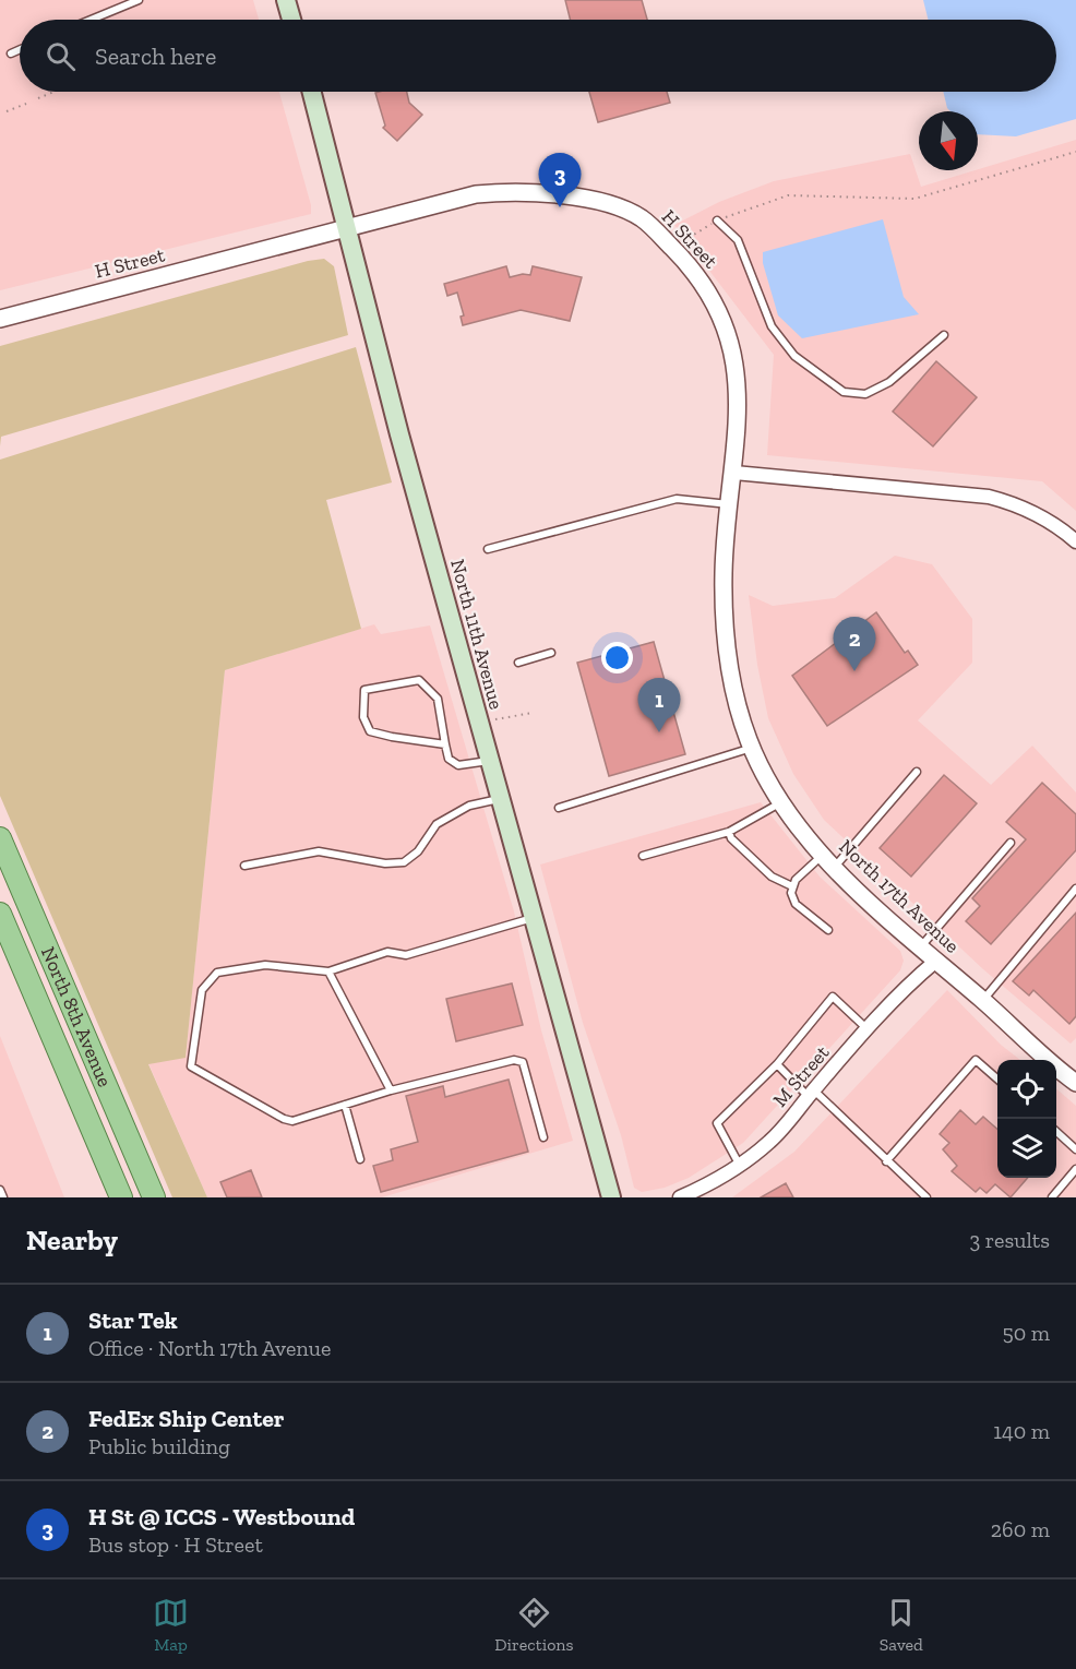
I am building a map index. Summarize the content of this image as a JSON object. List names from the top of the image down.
{
  "streets": {
    "main road": ["North 11th Avenue", "North 8th Avenue"],
    "street": ["H Street", "North 17th Avenue", "M Street"]
  },
  "crossings": [
    ["H Street", "North 11th Avenue"],
    ["H Street", "North 17th Avenue"],
    ["North 17th Avenue", "M Street"]
  ],
  "north": "bottom",
  "page": {
    "search": "Search here",
    "pins": ["3", "2", "1"],
    "heading": ["Nearby", "3 results"],
    "list": [
      {
        "mark": "1",
        "name": "Star Tek",
        "note": "Office · North 17th Avenue",
        "value": "50 m"
      },
      {
        "mark": "2",
        "name": "FedEx Ship Center",
        "note": "Public building",
        "value": "140 m"
      },
      {
        "mark": "3",
        "name": "H St @ ICCS - Westbound",
        "note": "Bus stop · H Street",
        "value": "260 m"
      }
    ],
    "nav": ["Map", "Directions", "Saved"]
  }
}
